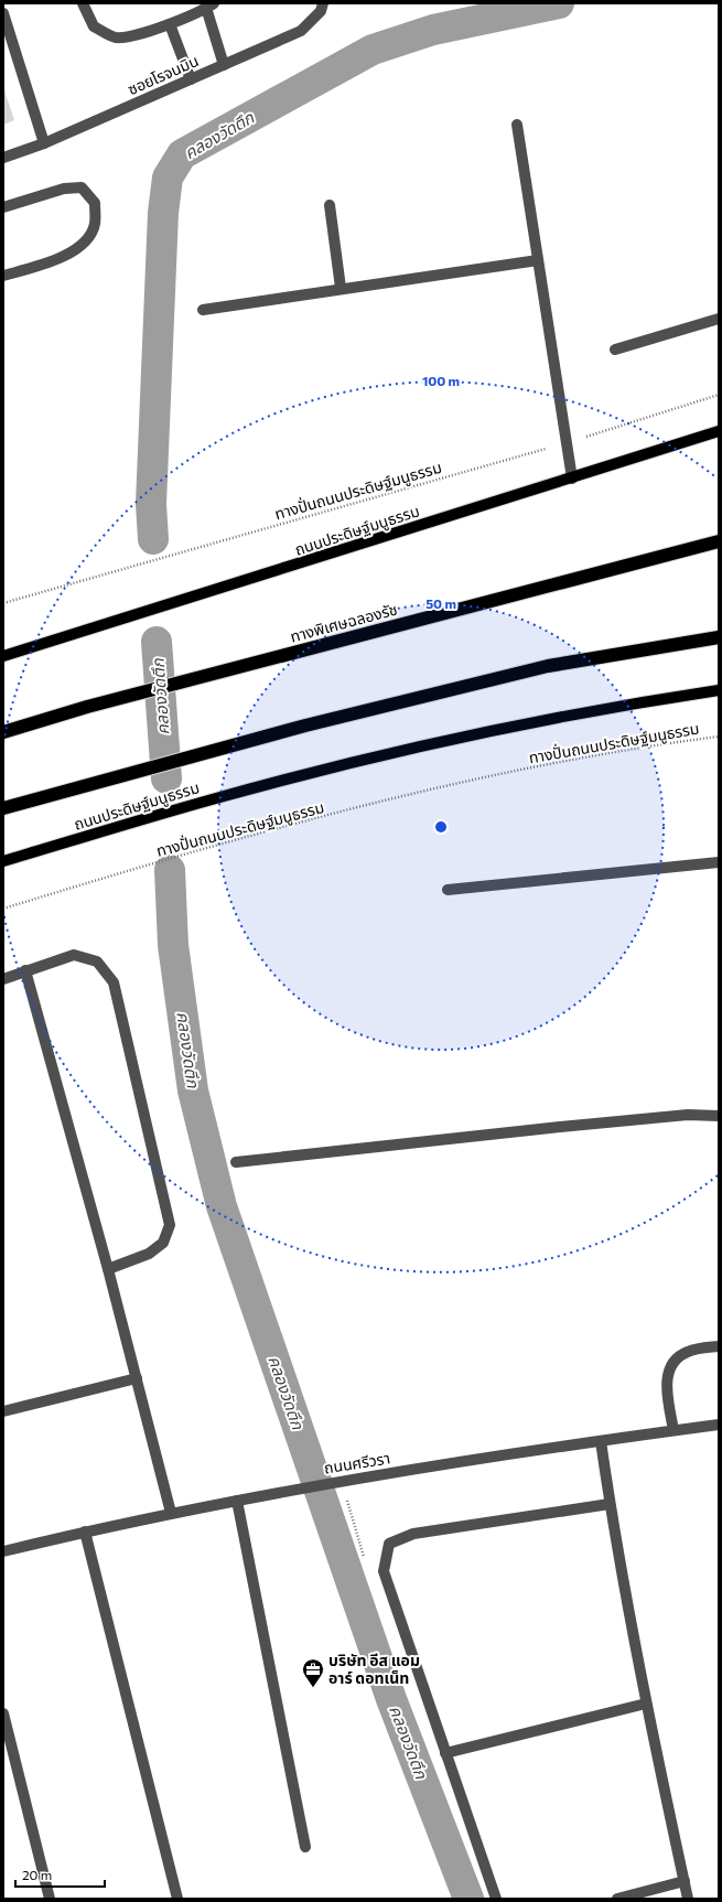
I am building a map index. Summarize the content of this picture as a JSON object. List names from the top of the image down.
{
  "streets": {
    "highway": ["ทางพิเศษฉลองรัช"],
    "main road": ["ถนนประดิษฐ์มนูธรรม"],
    "street": ["ซอยโรจนมิน", "ถนนศรีวรา"],
    "path": ["ทางปั่นถนนประดิษฐ์มนูธรรม"]
  },
  "water": ["คลองวัดตึก"],
  "places": {
    "office": ["บริษัท อีส แอม อาร์ ดอทเน็ท"]
  },
  "scale_bar": "20 m",
  "rings": ["100 m", "50 m"]
}
